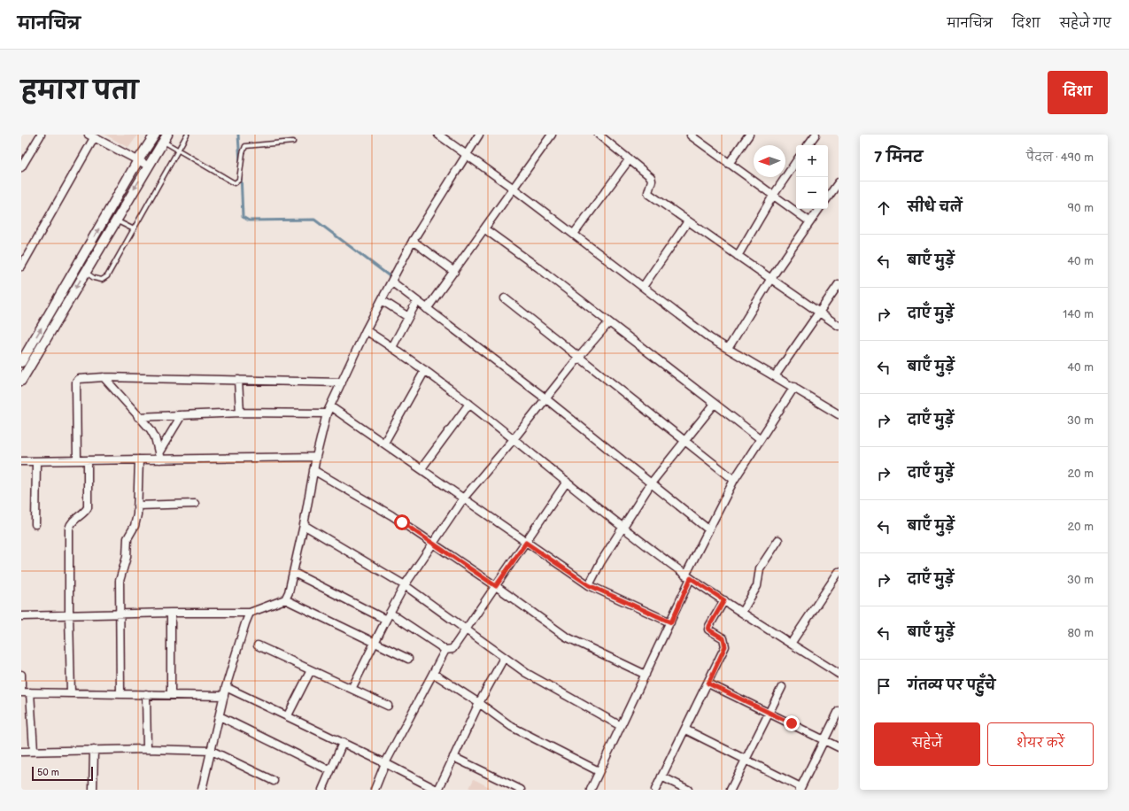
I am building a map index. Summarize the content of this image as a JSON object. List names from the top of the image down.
{
  "scale_bar": "50 m",
  "north": "left",
  "page": {
    "header": "मानचित्र",
    "nav": ["मानचित्र", "दिशा", "सहेजे गए"],
    "title": "हमारा पता",
    "buttons": [
      "दिशा",
      ["सहेजें", "शेयर करें"]
    ],
    "heading": ["7 मिनट", "पैदल · 490 m"],
    "map_buttons": ["+", "−"],
    "list": [
      ["सीधे चलें", "90 m"],
      ["बाएँ मुड़ें", "40 m"],
      ["दाएँ मुड़ें", "140 m"],
      ["बाएँ मुड़ें", "40 m"],
      ["दाएँ मुड़ें", "30 m"],
      ["दाएँ मुड़ें", "20 m"],
      ["बाएँ मुड़ें", "20 m"],
      ["दाएँ मुड़ें", "30 m"],
      ["बाएँ मुड़ें", "80 m"],
      "गंतव्य पर पहुँचे"
    ],
    "scale": "50 m"
  }
}
